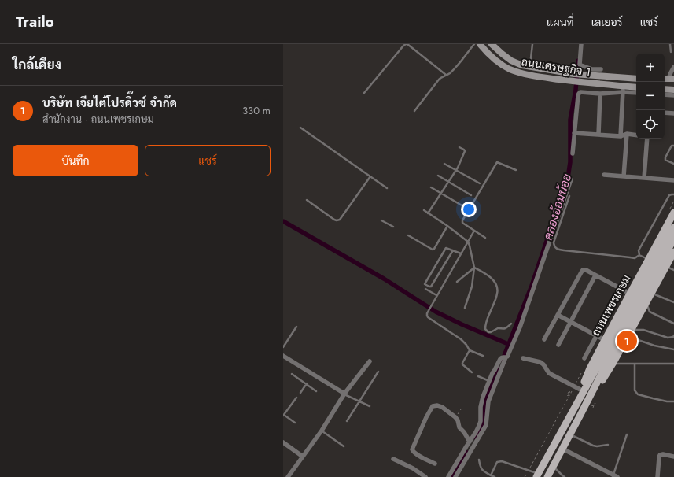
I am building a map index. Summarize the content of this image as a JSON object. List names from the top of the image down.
{
  "streets": {
    "main road": ["ถนนเศรษฐกิจ 1", "ถนนเพชรเกษม"]
  },
  "water": ["คลองอ้อมน้อย"],
  "page": {
    "header": "Trailo",
    "nav": ["แผนที่", "เลเยอร์", "แชร์"],
    "heading": "ใกล้เคียง",
    "map_buttons": ["+", "−"],
    "list": [
      {
        "mark": "1",
        "name": "บริษัท เจียไต๋โปรดิ๊วซ์ จำกัด",
        "note": "สำนักงาน · ถนนเพชรเกษม",
        "value": "330 m"
      }
    ],
    "buttons": ["บันทึก", "แชร์"],
    "pins": "1"
  }
}
